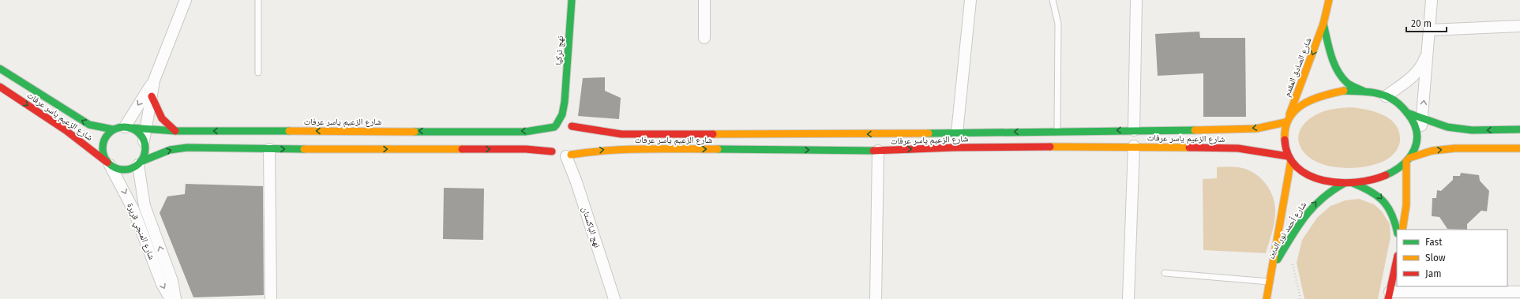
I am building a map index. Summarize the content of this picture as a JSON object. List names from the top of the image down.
{
  "streets": {
    "main road": [
      "نهج تركيا",
      "شارع الصادق المقدم",
      "شارع الزعيم ياسر عرفات",
      "شارع أحمد نور الدين"
    ],
    "street": ["نهج الباكستان", "شارع المنجي قريرة"]
  },
  "crossings": [
    ["نهج تركيا", "شارع الزعيم ياسر عرفات"],
    ["شارع الصادق المقدم", "شارع الزعيم ياسر عرفات"],
    ["شارع الصادق المقدم", "شارع أحمد نور الدين"],
    ["شارع الزعيم ياسر عرفات", "نهج الباكستان"],
    ["شارع الزعيم ياسر عرفات", "شارع أحمد نور الدين"],
    ["شارع الزعيم ياسر عرفات", "شارع المنجي قريرة"]
  ],
  "one_way": ["شارع الصادق المقدم"],
  "legend": ["Fast", "Slow", "Jam"],
  "scale_bar": "20 m"
}
